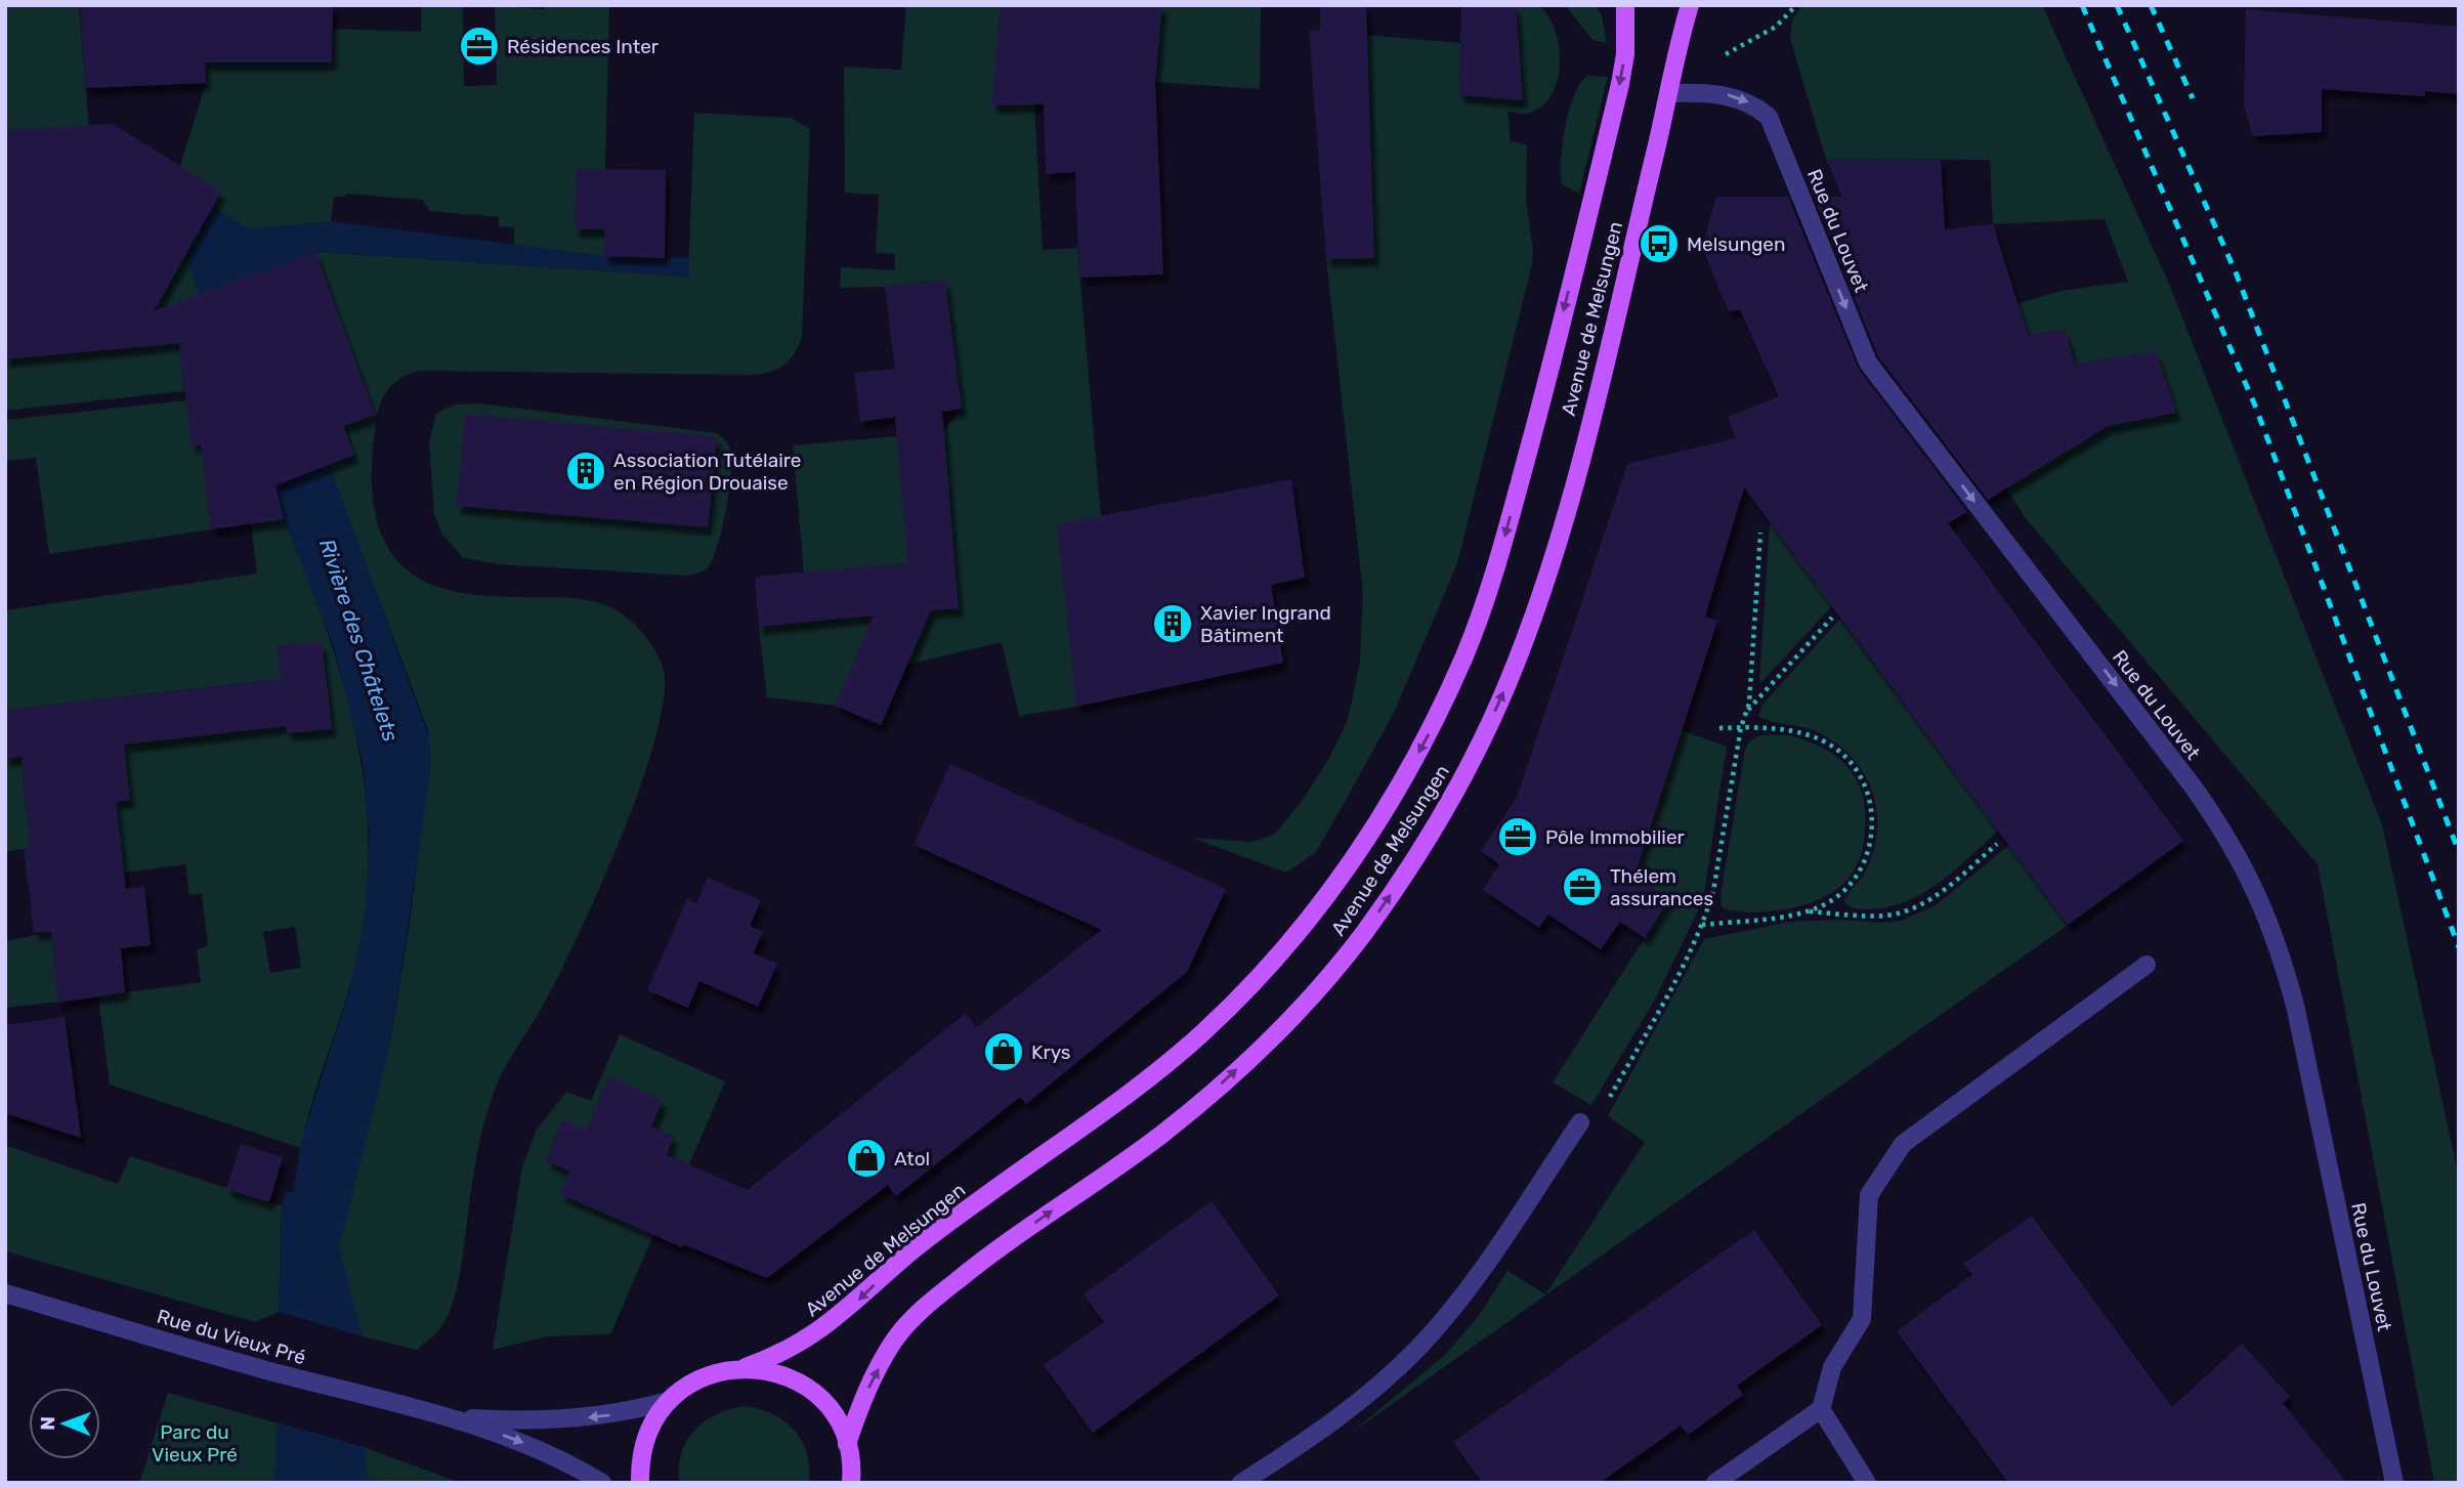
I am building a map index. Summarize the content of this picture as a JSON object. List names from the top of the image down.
{
  "streets": {
    "main road": ["Avenue de Melsungen"],
    "street": ["Rue du Louvet", "Rue du Vieux Pré"]
  },
  "crossings": [
    ["Rue du Louvet", "Avenue de Melsungen"],
    ["Avenue de Melsungen", "Rue du Vieux Pré"]
  ],
  "one_way": ["Rue du Louvet"],
  "water": ["Rivière des Châtelets"],
  "parks": ["Parc du Vieux Pré"],
  "places": {
    "office": ["Résidences Inter", "Pôle Immobilier", "Thélem assurances"],
    "bus stop": ["Melsungen"],
    "building": ["Association Tutélaire en Région Drouaise", "Xavier Ingrand Bâtiment"],
    "shop": ["Krys", "Atol"]
  },
  "north": "left"
}
